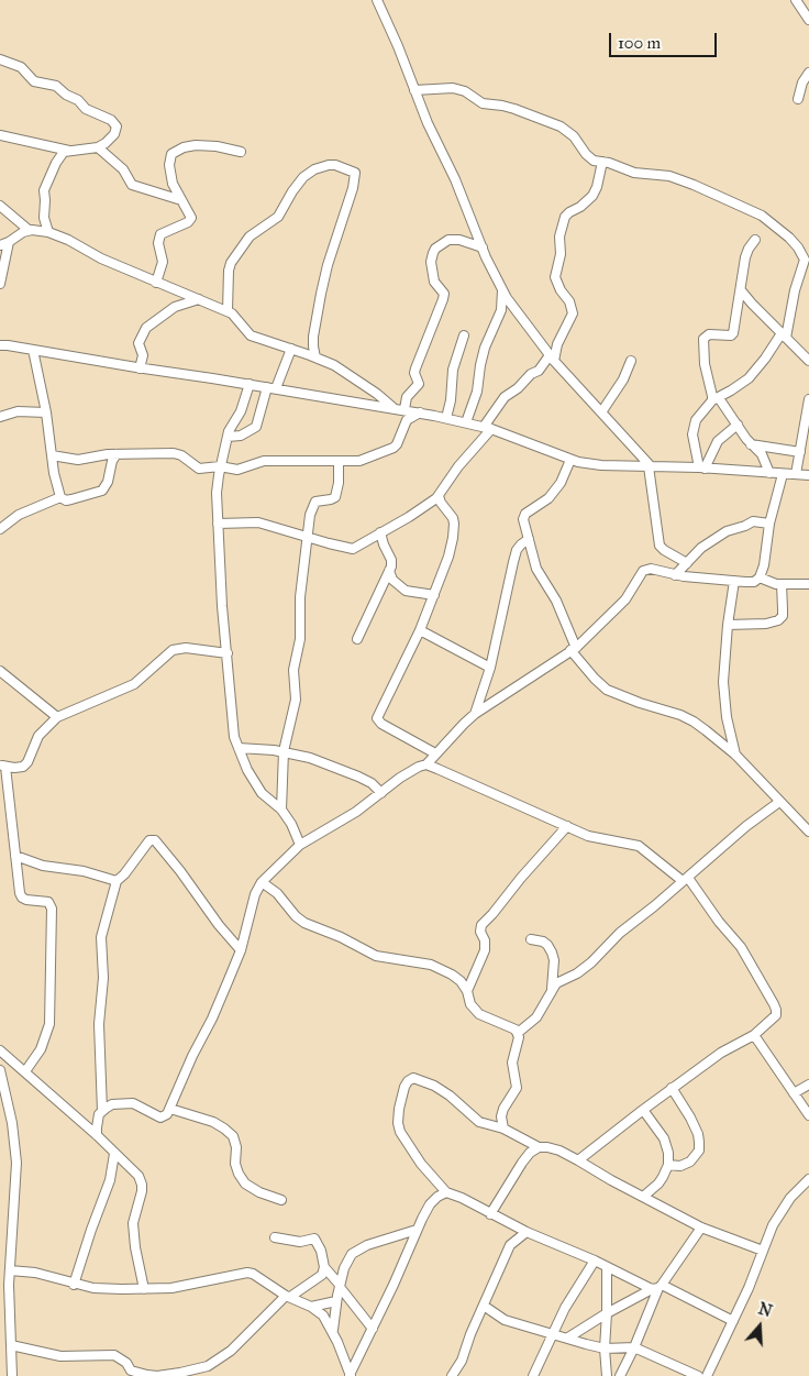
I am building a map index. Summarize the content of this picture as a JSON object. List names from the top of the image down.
{
  "scale_bar": "100 m",
  "north": "top"
}
